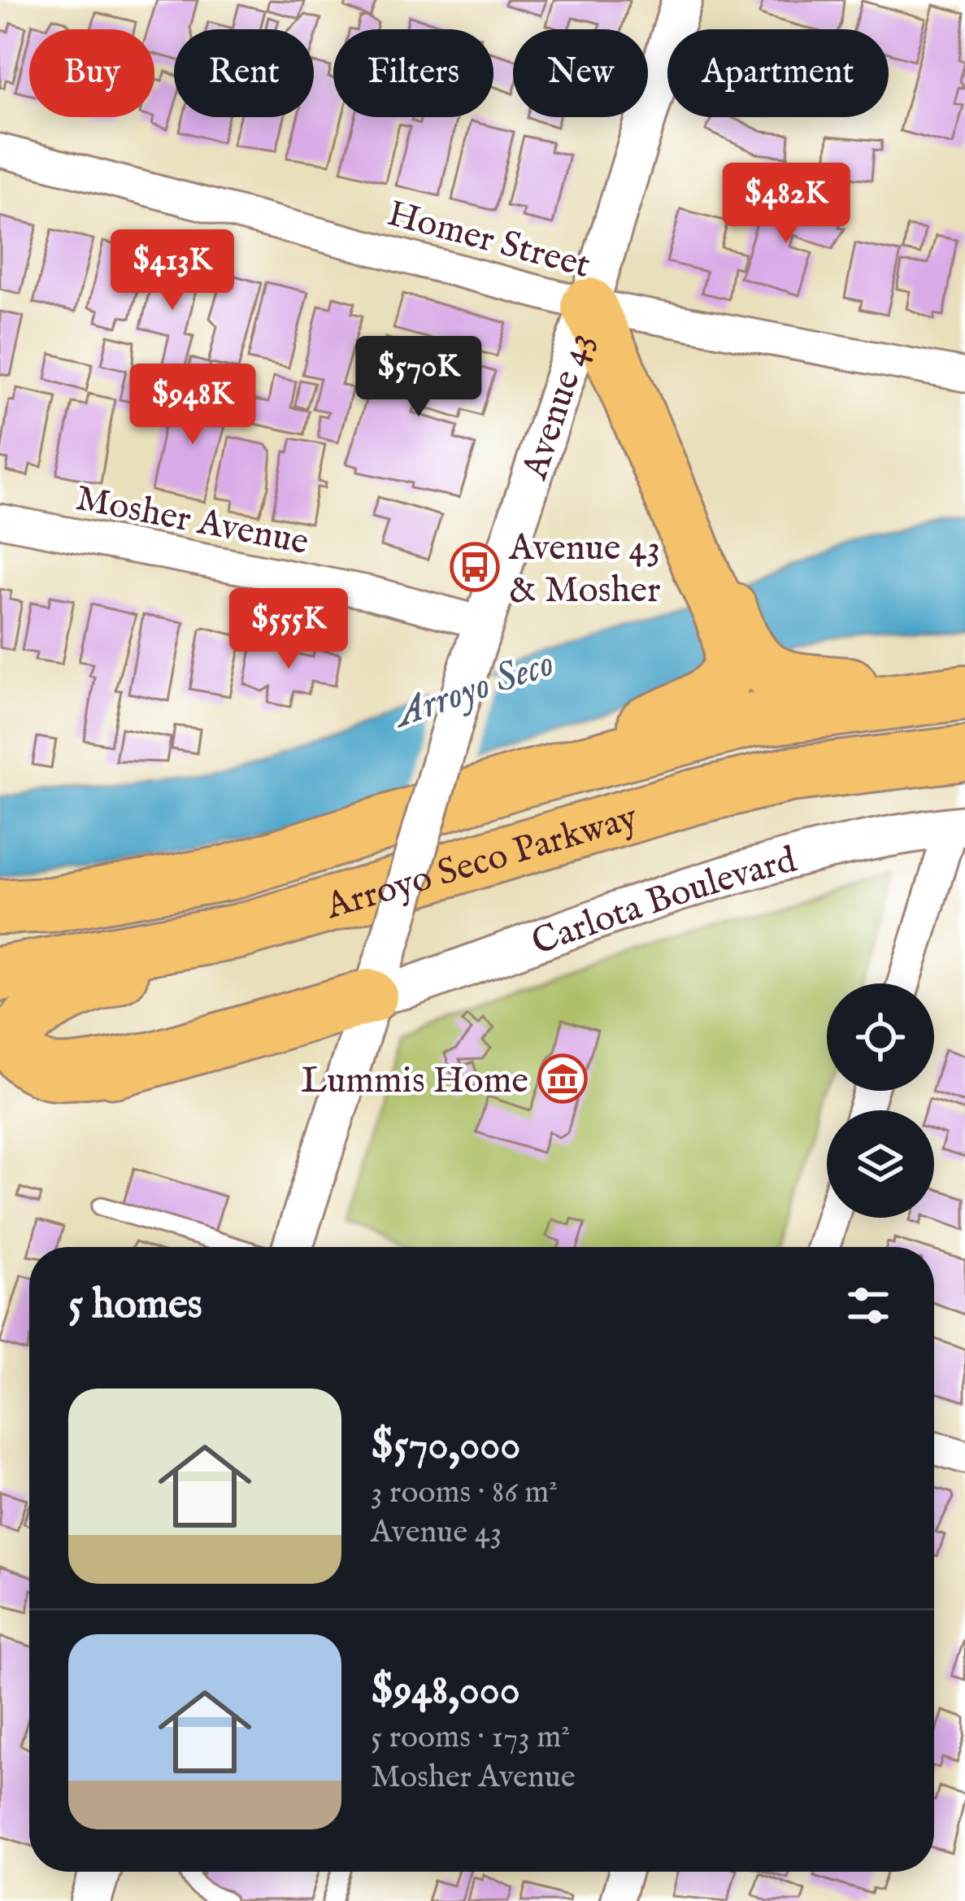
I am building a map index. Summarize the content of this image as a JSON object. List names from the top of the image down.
{
  "streets": {
    "highway": ["Arroyo Seco Parkway"],
    "street": [
      "Homer Street",
      "Avenue 43",
      "Mosher Avenue",
      "Carlota Boulevard"
    ]
  },
  "crossings": [
    ["Homer Street", "Avenue 43"],
    ["Avenue 43", "Mosher Avenue"],
    ["Avenue 43", "Carlota Boulevard"]
  ],
  "water": ["Arroyo Seco"],
  "places": {
    "bus stop": ["Avenue 43 & Mosher"],
    "museum": ["Lummis Home"]
  },
  "page": {
    "chip": [
      "Buy",
      "Rent",
      "Filters",
      "New",
      "Apartment"
    ],
    "price": [
      "$482K",
      "$413K",
      "$570K",
      "$948K",
      "$555K"
    ],
    "heading": "5 homes",
    "list": [
      {
        "name": "$570,000",
        "note": "3 rooms · 86 m² · Avenue 43"
      },
      {
        "name": "$948,000",
        "note": "5 rooms · 173 m² · Mosher Avenue"
      }
    ]
  }
}
